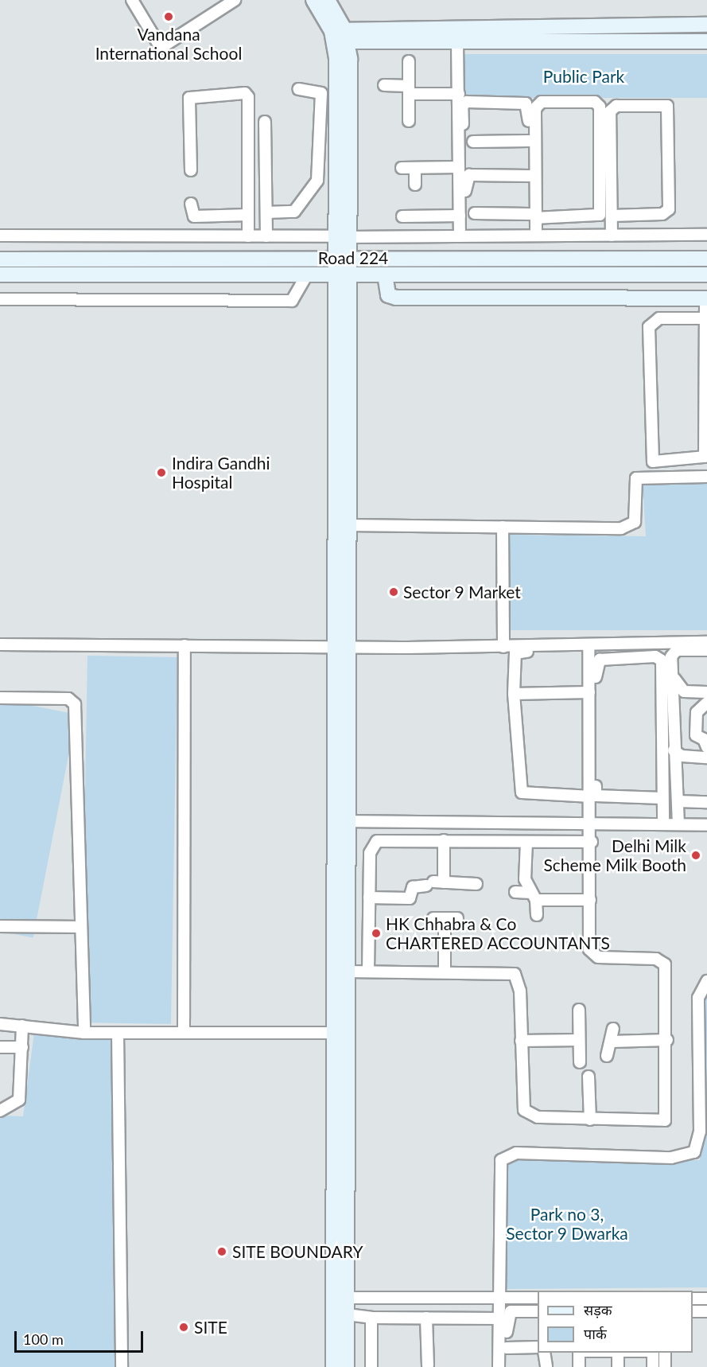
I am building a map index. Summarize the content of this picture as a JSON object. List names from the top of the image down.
{
  "streets": {
    "street": ["Road 224"]
  },
  "parks": ["Public Park", "Park no 3, Sector 9 Dwarka"],
  "places": [
    "Vandana International School",
    "Indira Gandhi Hospital",
    "Sector 9 Market",
    "Delhi Milk Scheme Milk Booth",
    "HK Chhabra & Co CHARTERED ACCOUNTANTS",
    "SITE BOUNDARY",
    "SITE"
  ],
  "legend": ["सड़क", "पार्क"],
  "scale_bar": "100 m"
}
